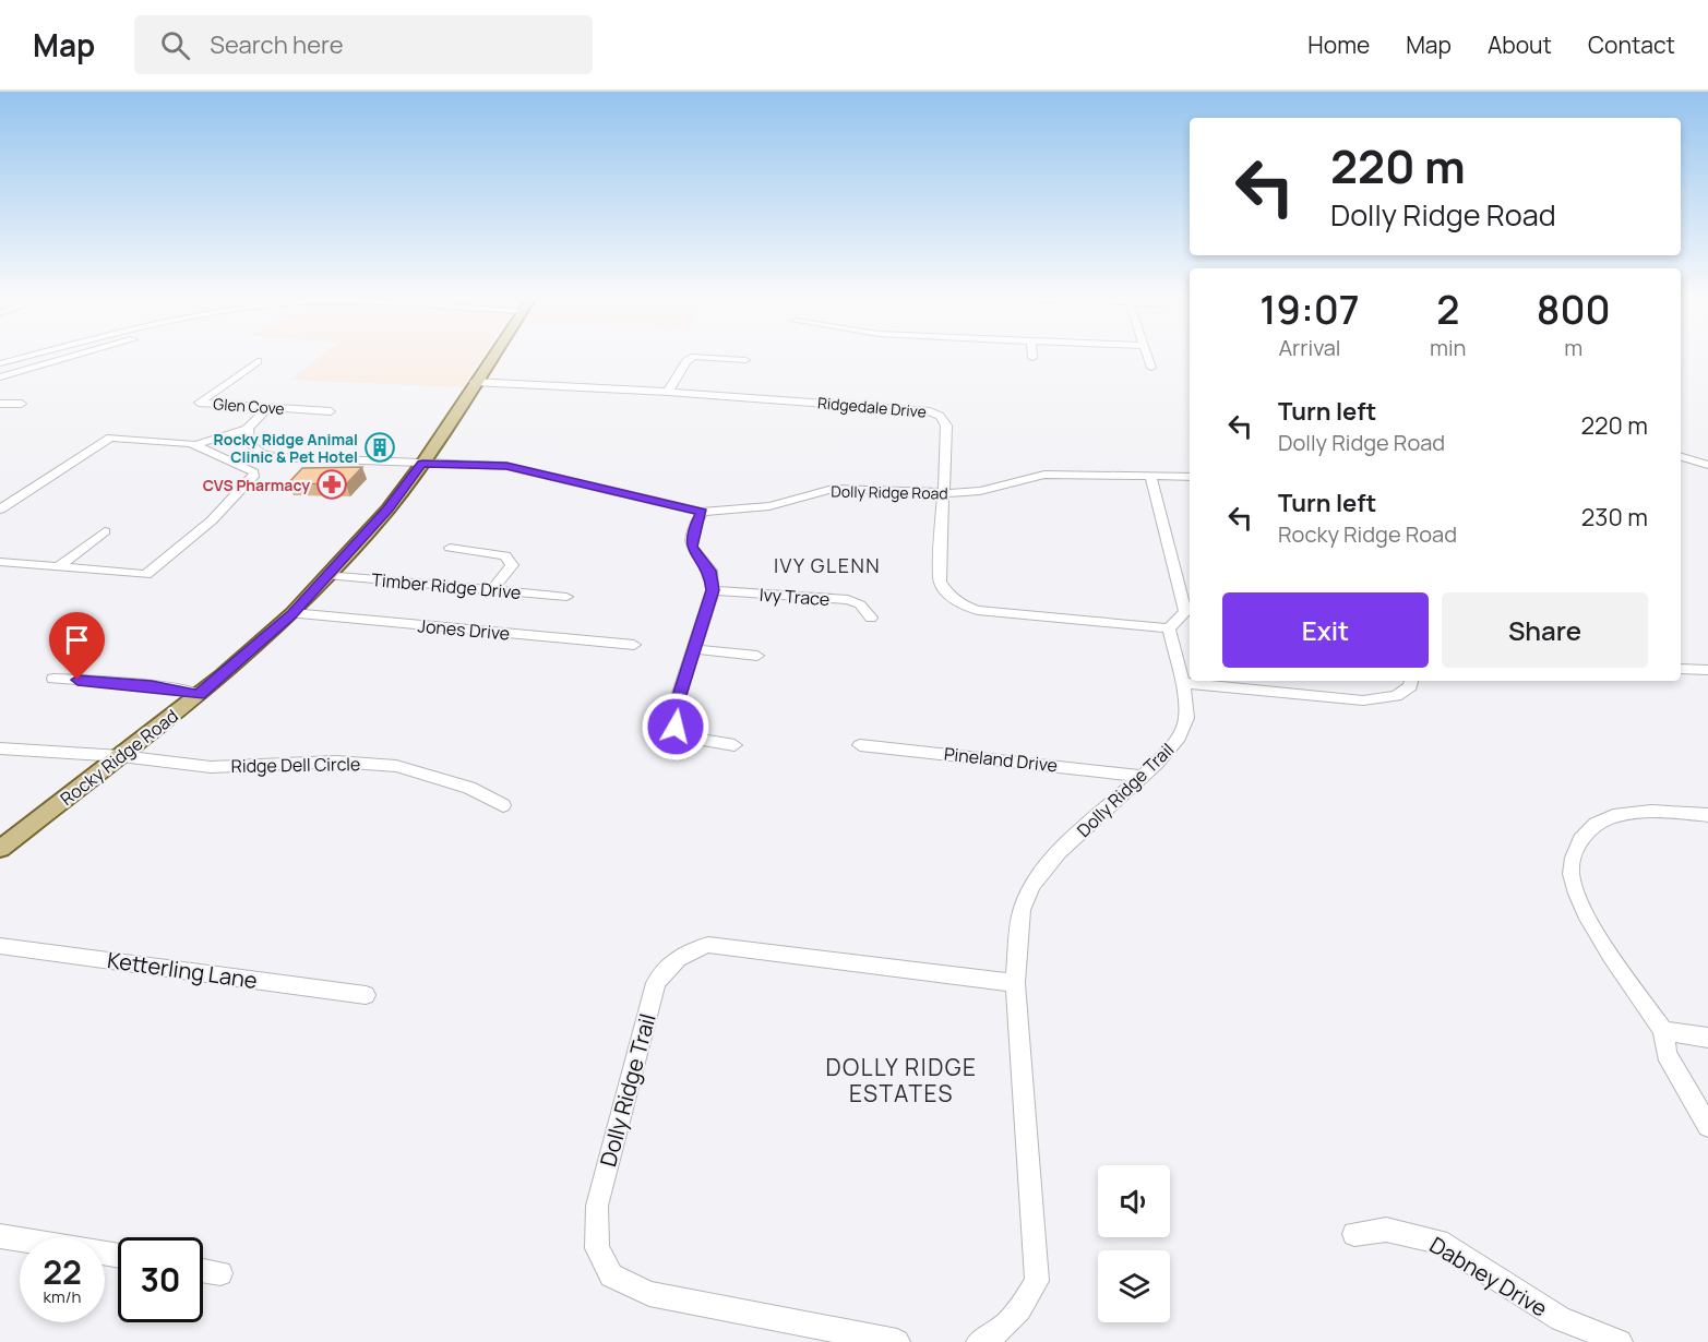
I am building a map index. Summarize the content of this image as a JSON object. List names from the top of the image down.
{
  "streets": {
    "main road": ["Rocky Ridge Road"],
    "street": [
      "Glen Cove",
      "Ridgedale Drive",
      "Dolly Ridge Road",
      "Timber Ridge Drive",
      "Ivy Trace",
      "Jones Drive",
      "Pineland Drive",
      "Ridge Dell Circle",
      "Dolly Ridge Trail",
      "Ketterling Lane",
      "Dabney Drive"
    ]
  },
  "crossings": [
    ["Ridgedale Drive", "Dolly Ridge Road"],
    ["Ridgedale Drive", "Rocky Ridge Road"],
    ["Ridgedale Drive", "Dolly Ridge Trail"],
    ["Dolly Ridge Road", "Rocky Ridge Road"],
    ["Timber Ridge Drive", "Rocky Ridge Road"],
    ["Jones Drive", "Rocky Ridge Road"],
    ["Rocky Ridge Road", "Ridge Dell Circle"],
    ["Pineland Drive", "Dolly Ridge Trail"]
  ],
  "districts": ["IVY GLENN", "DOLLY RIDGE ESTATES"],
  "places": {
    "building": ["Rocky Ridge Animal Clinic & Pet Hotel"],
    "pharmacy": ["CVS Pharmacy"]
  },
  "page": {
    "header": "Map",
    "search": "Search here",
    "nav": [
      "Home",
      "Map",
      "About",
      "Contact"
    ],
    "turn": ["220 m", "Dolly Ridge Road"],
    "eta": [
      "19:07",
      "Arrival",
      "2",
      "min",
      "800",
      "m"
    ],
    "list": [
      {
        "name": "Turn left",
        "note": "Dolly Ridge Road",
        "value": "220 m"
      },
      {
        "name": "Turn left",
        "note": "Rocky Ridge Road",
        "value": "230 m"
      }
    ],
    "buttons": ["Exit", "Share"],
    "speed": "22 km/h",
    "limit": "30"
  }
}
